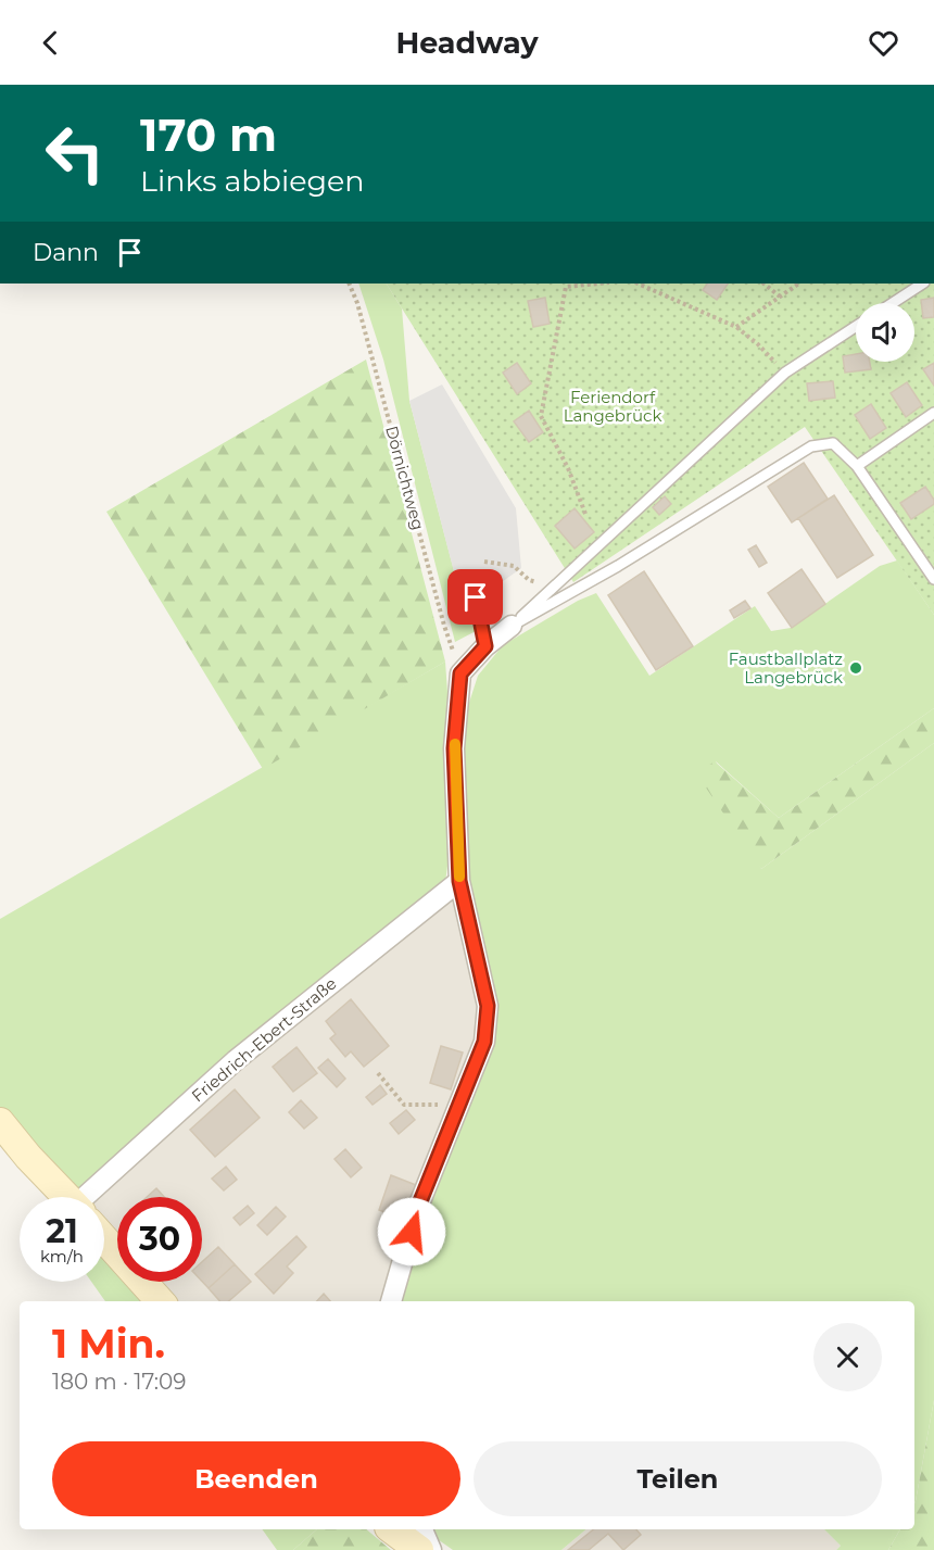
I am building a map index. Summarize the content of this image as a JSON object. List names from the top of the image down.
{
  "streets": {
    "street": ["Friedrich-Ebert-Straße"],
    "path": ["Dörnichtweg"]
  },
  "parks": ["Feriendorf Langebrück"],
  "places": ["Faustballplatz Langebrück"],
  "page": {
    "header": "Headway",
    "turn": ["170 m", "Links abbiegen"],
    "then": "Dann",
    "speed": "21 km/h",
    "limit": "30",
    "heading": ["1 Min.", "180 m · 17:09"],
    "buttons": ["Beenden", "Teilen"]
  }
}
